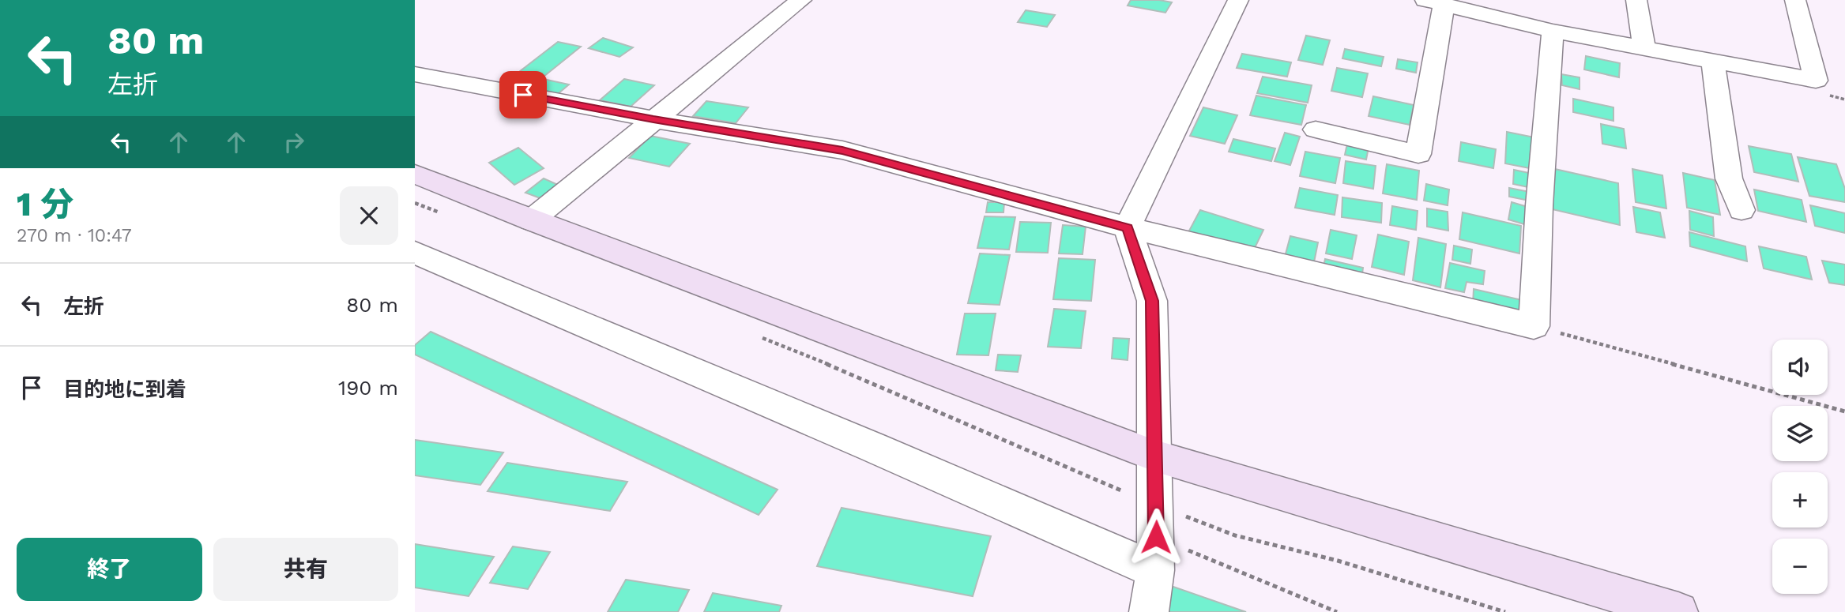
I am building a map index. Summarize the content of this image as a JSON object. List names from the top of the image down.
{
  "page": {
    "turn": ["80 m", "左折"],
    "heading": ["1 分", "270 m · 10:47"],
    "list": [
      {
        "name": "左折",
        "value": "80 m"
      },
      {
        "name": "目的地に到着",
        "value": "190 m"
      }
    ],
    "map_buttons": ["+", "−"],
    "buttons": ["終了", "共有"]
  }
}
